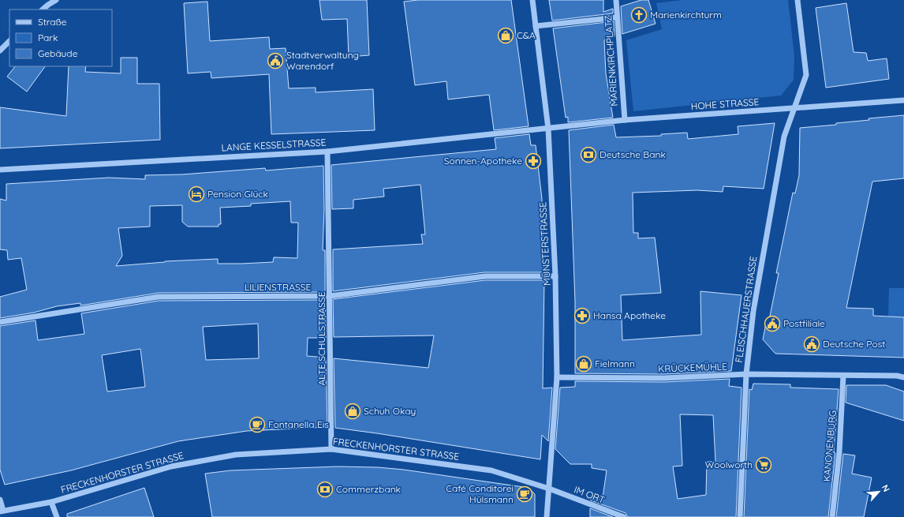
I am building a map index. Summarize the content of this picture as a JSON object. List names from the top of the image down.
{
  "streets": {
    "street": [
      "MARIENKIRCHPLATZ",
      "HOHE STRASSE",
      "LANGE KESSELSTRASSE",
      "MÜNSTERSTRASSE",
      "LILIENSTRASSE",
      "FLEISCHHAUERSTRASSE",
      "ALTE SCHULSTRASSE",
      "KRÜCKEMÜHLE",
      "KANONENBURG",
      "FRECKENHORSTER STRASSE",
      "IM ORT"
    ]
  },
  "crossings": [
    ["MARIENKIRCHPLATZ", "HOHE STRASSE"],
    ["HOHE STRASSE", "LANGE KESSELSTRASSE"],
    ["HOHE STRASSE", "MÜNSTERSTRASSE"],
    ["HOHE STRASSE", "FLEISCHHAUERSTRASSE"],
    ["LANGE KESSELSTRASSE", "MÜNSTERSTRASSE"],
    ["LANGE KESSELSTRASSE", "ALTE SCHULSTRASSE"],
    ["MÜNSTERSTRASSE", "LILIENSTRASSE"],
    ["MÜNSTERSTRASSE", "KRÜCKEMÜHLE"],
    ["MÜNSTERSTRASSE", "FRECKENHORSTER STRASSE"],
    ["MÜNSTERSTRASSE", "IM ORT"],
    ["LILIENSTRASSE", "ALTE SCHULSTRASSE"],
    ["FLEISCHHAUERSTRASSE", "KRÜCKEMÜHLE"],
    ["ALTE SCHULSTRASSE", "FRECKENHORSTER STRASSE"],
    ["KRÜCKEMÜHLE", "KANONENBURG"],
    ["FRECKENHORSTER STRASSE", "IM ORT"]
  ],
  "places": {
    "church": ["Marienkirchturm"],
    "shop": ["C&A", "Fielmann", "Schuh Okay"],
    "public building": ["Stadtverwaltung Warendorf", "Postfiliale", "Deutsche Post"],
    "bank": ["Deutsche Bank", "Commerzbank"],
    "pharmacy": ["Sonnen-Apotheke", "Hansa Apotheke"],
    "hotel": ["Pension Glück"],
    "cafe": ["Fontanella Eis", "Café Conditorei Hülsmann"],
    "supermarket": ["Woolworth"]
  },
  "legend": ["Straße", "Park", "Gebäude"],
  "north": "top right"
}
